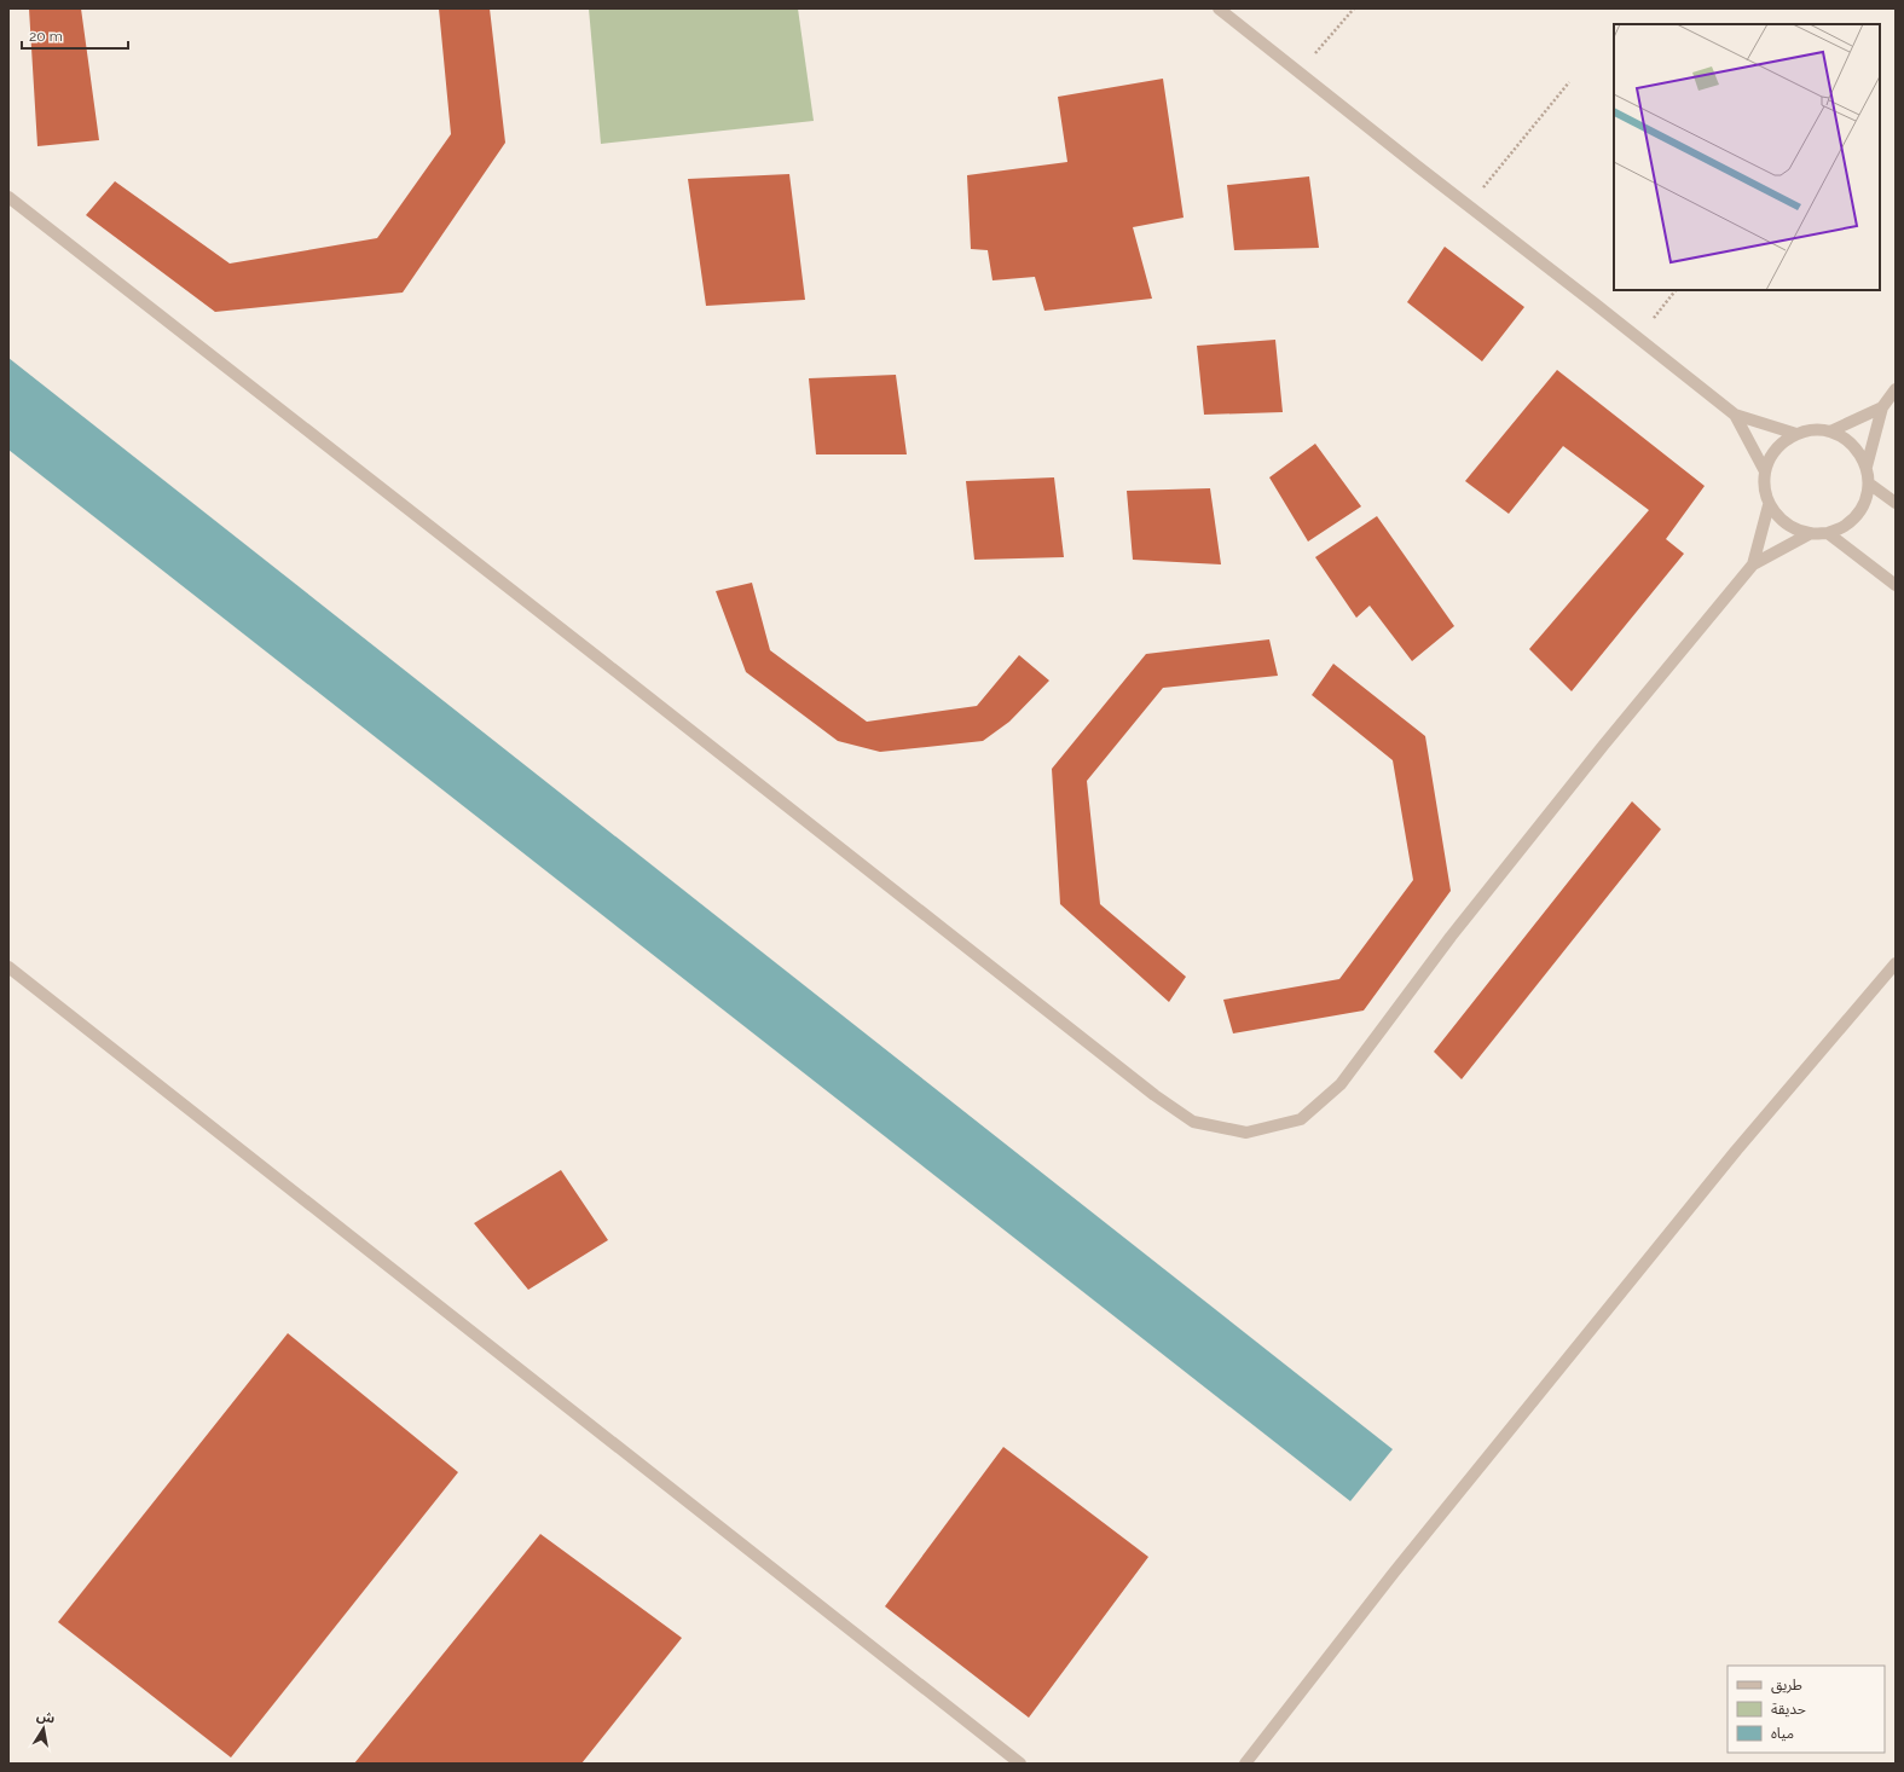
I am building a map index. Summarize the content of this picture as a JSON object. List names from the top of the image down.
{
  "legend": ["طريق", "حديقة", "مياه"],
  "scale_bar": "20 m",
  "north": "top"
}
